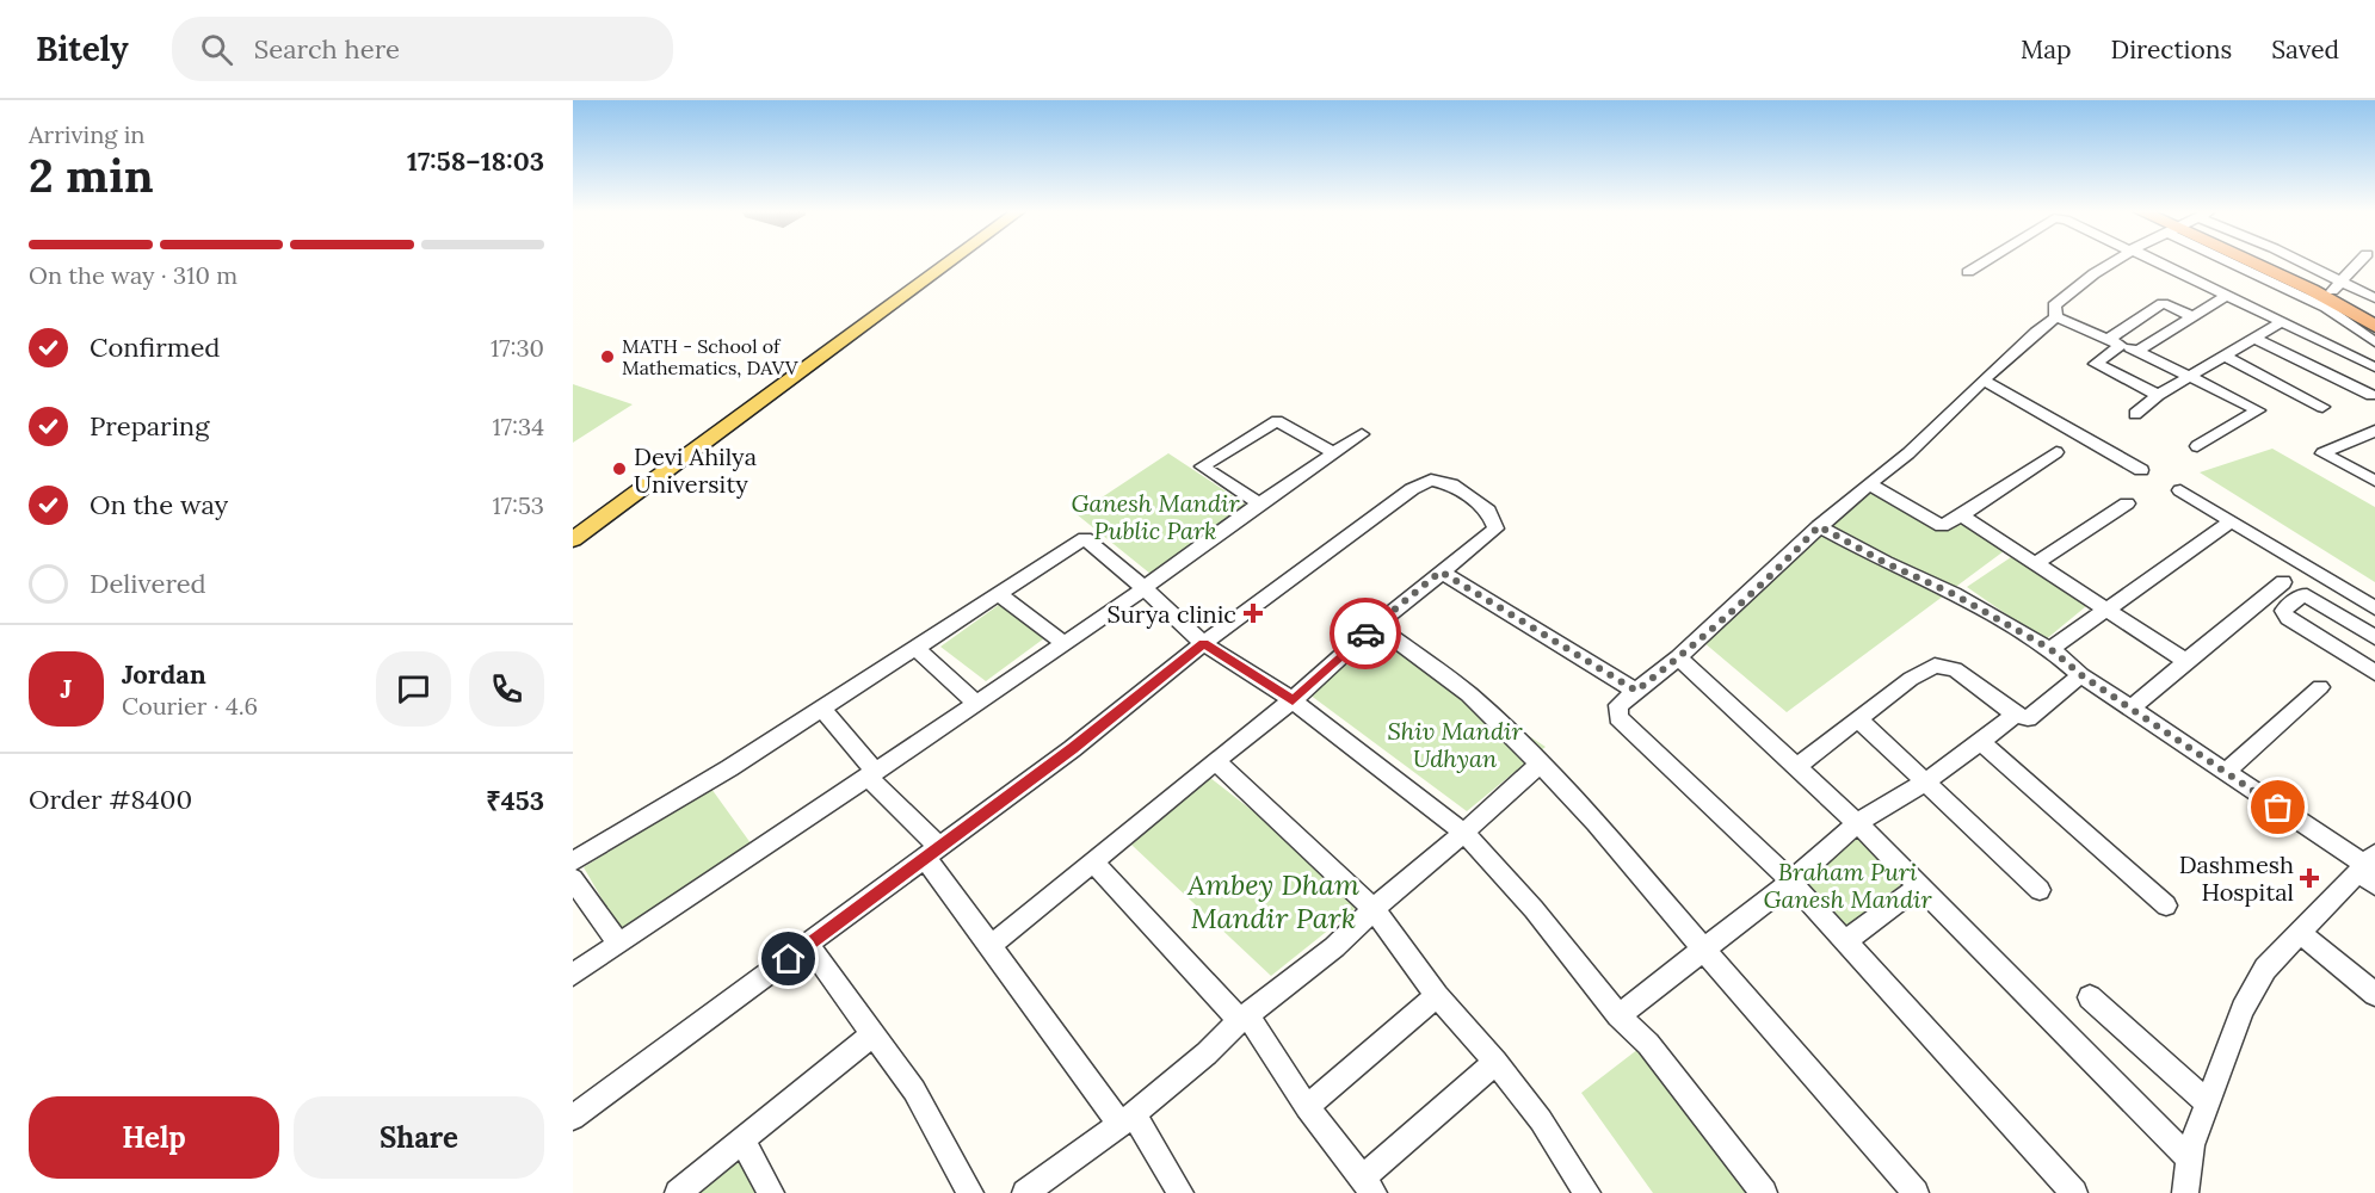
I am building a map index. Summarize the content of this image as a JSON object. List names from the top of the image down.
{
  "parks": [
    "Ganesh Mandir Public Park",
    "Shiv Mandir Udhyan",
    "Braham Puri Ganesh Mandir",
    "Ambey Dham Mandir Park"
  ],
  "places": {
    "other": ["MATH - School of Mathematics, DAVV", "Devi Ahilya University"],
    "health": ["Surya clinic", "Dashmesh Hospital"]
  },
  "page": {
    "header": "Bitely",
    "search": "Search here",
    "nav": ["Map", "Directions", "Saved"],
    "heading": ["2 min", "Arriving in", "17:58–18:03"],
    "panel": [
      "Jordan",
      "Courier · 4.6",
      "Order #8400",
      "₹453"
    ],
    "bar": "On the way · 310 m",
    "list": [
      ["Confirmed", "17:30"],
      ["Preparing", "17:34"],
      ["On the way", "17:53"],
      "Delivered"
    ],
    "round": "J",
    "buttons": ["Help", "Share"]
  }
}
